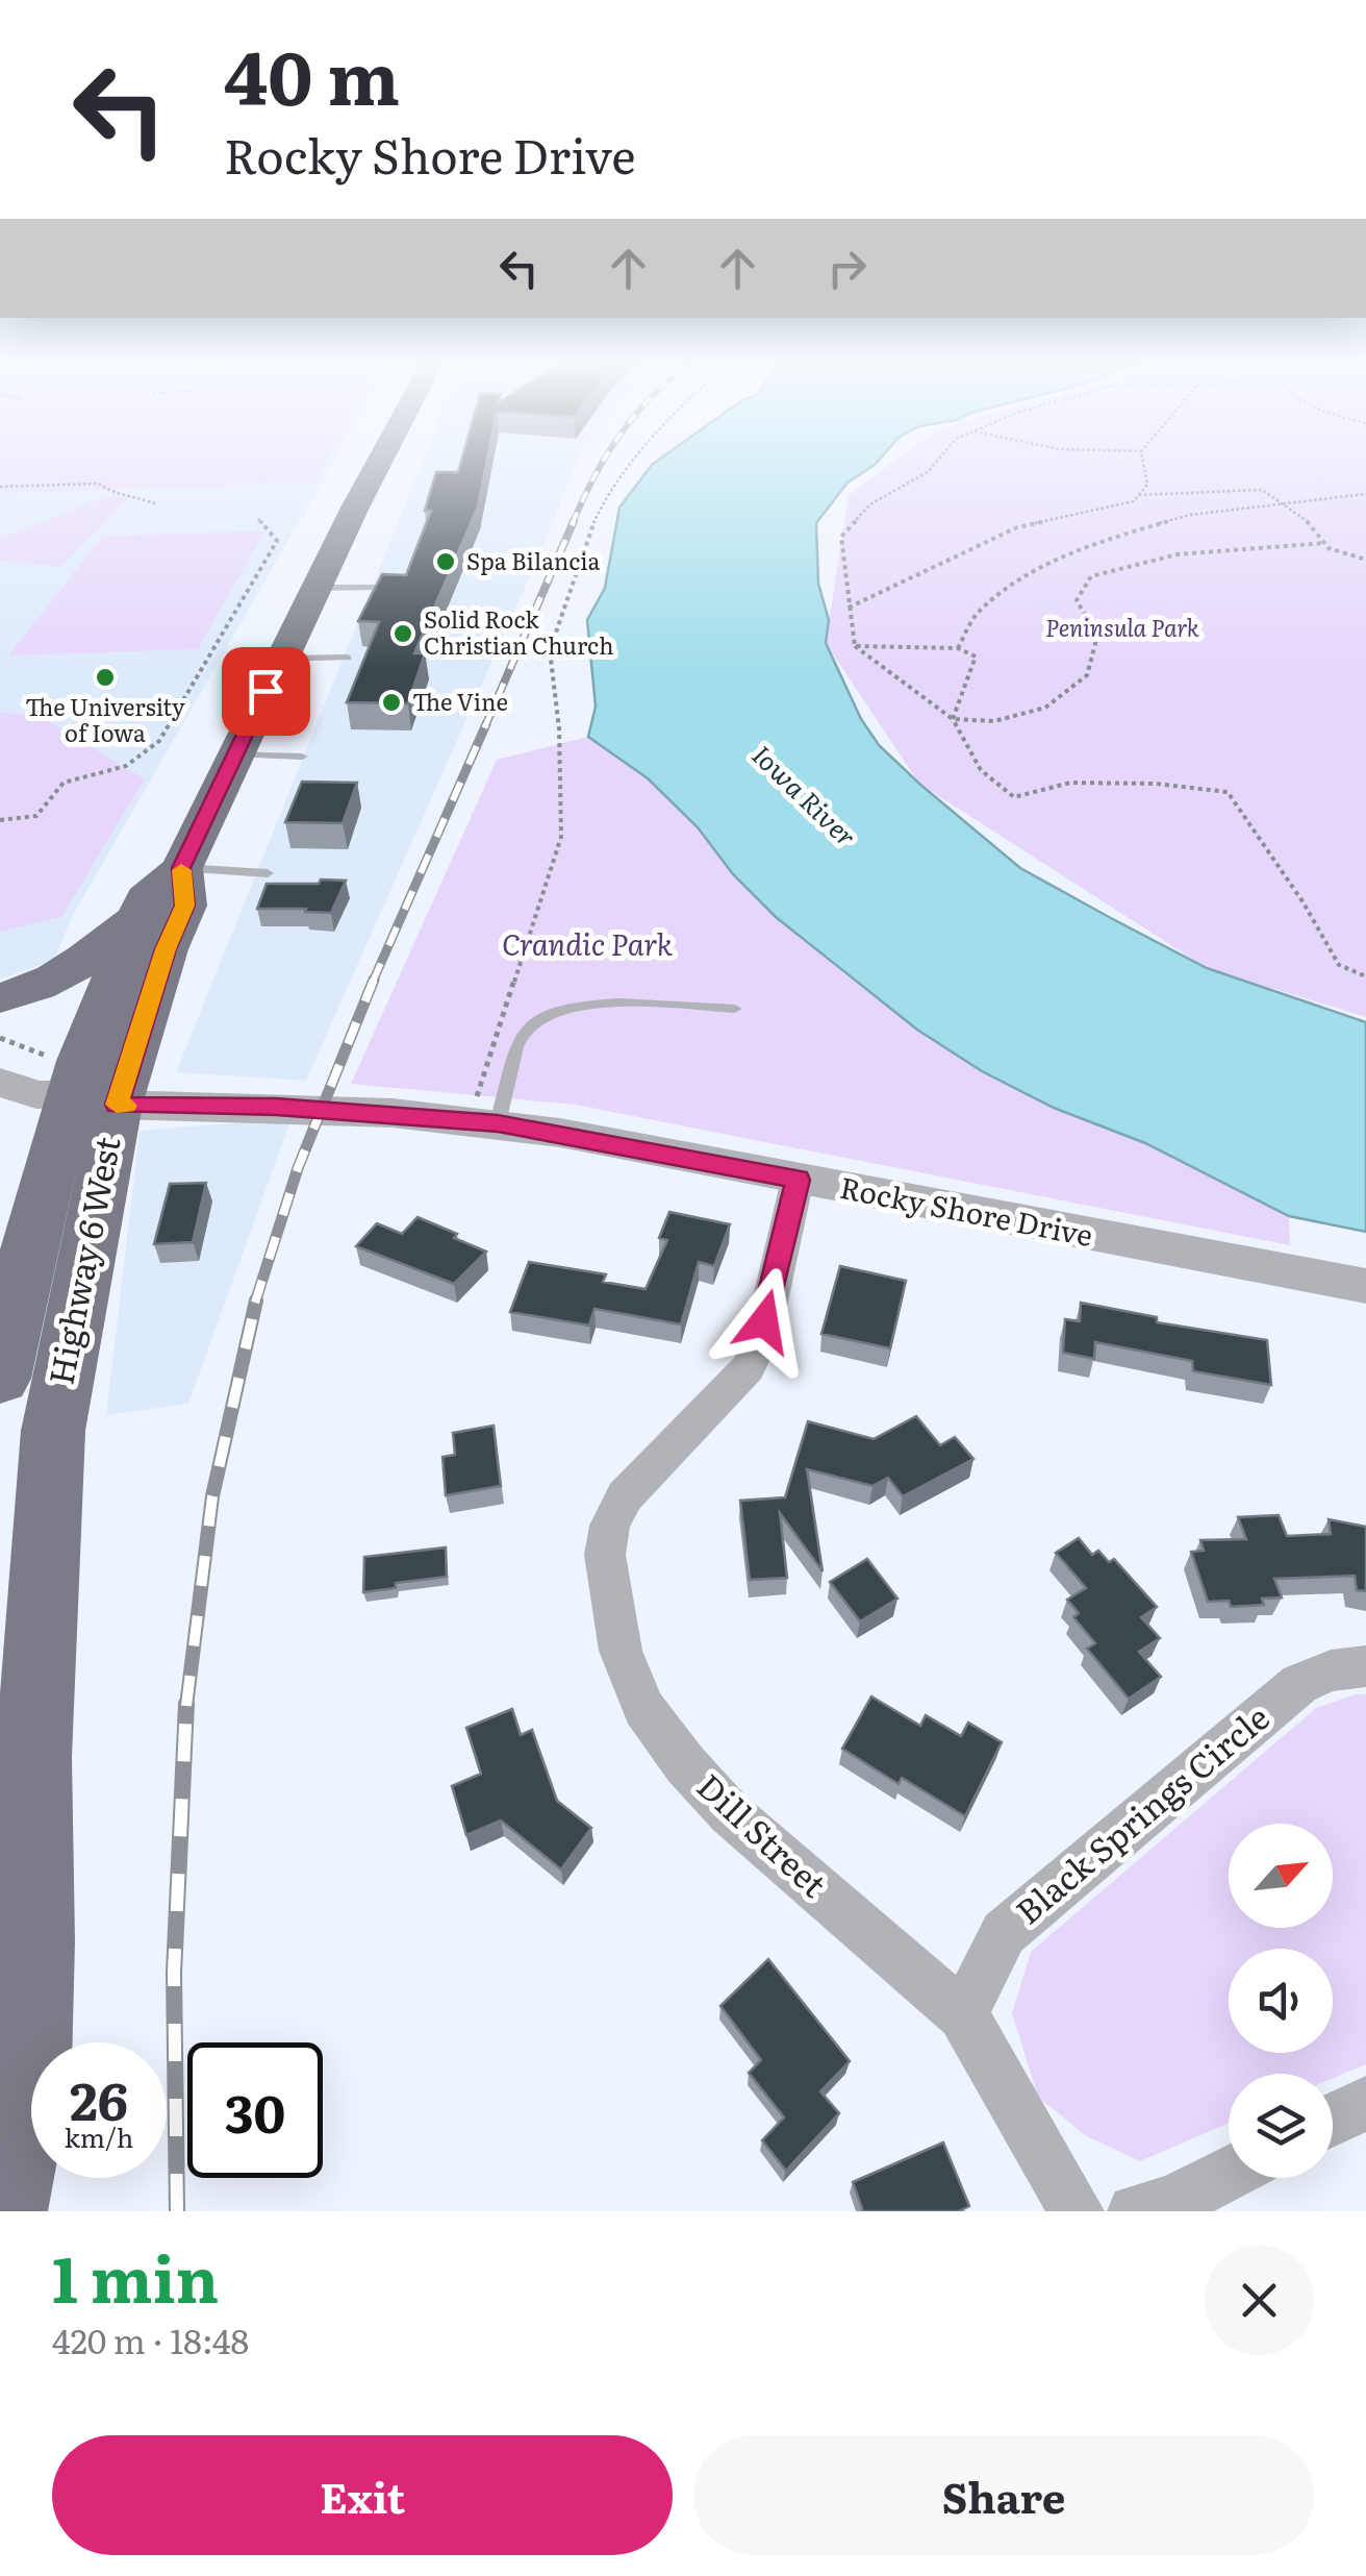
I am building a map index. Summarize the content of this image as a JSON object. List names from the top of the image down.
{
  "streets": {
    "main road": ["Highway 6 West"],
    "street": ["Rocky Shore Drive", "Black Springs Circle", "Dill Street"]
  },
  "crossings": [
    ["Rocky Shore Drive", "Highway 6 West"],
    ["Rocky Shore Drive", "Dill Street"],
    ["Black Springs Circle", "Dill Street"]
  ],
  "water": ["Iowa River"],
  "parks": ["Peninsula Park", "Crandic Park"],
  "places": [
    "Spa Bilancia",
    "Solid Rock Christian Church",
    "The University of Iowa",
    "The Vine"
  ],
  "north": "top right",
  "page": {
    "turn": ["40 m", "Rocky Shore Drive"],
    "speed": "26 km/h",
    "limit": "30",
    "heading": ["1 min", "420 m · 18:48"],
    "buttons": ["Exit", "Share"]
  }
}
